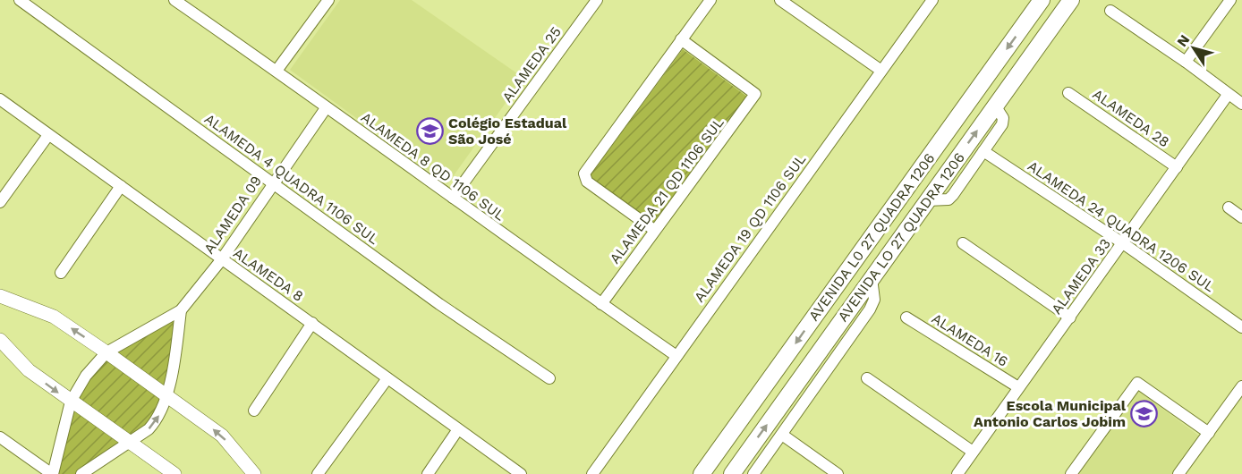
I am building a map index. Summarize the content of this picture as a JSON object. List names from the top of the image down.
{
  "streets": {
    "main road": ["AVENIDA L0 27 QUADRA 1206", "AVENIDA LO 27 QUADRA 1206"],
    "street": [
      "ALAMEDA 25",
      "ALAMEDA 28",
      "ALAMEDA 8 QD 1106 SUL",
      "ALAMEDA 4 QUADRA 1106 SUL",
      "ALAMEDA 21 QD 1106 SUL",
      "ALAMEDA 09",
      "ALAMEDA 24 QUADRA 1206 SUL",
      "ALAMEDA 19 QD 1106 SUL",
      "ALAMEDA 8",
      "ALAMEDA 33",
      "ALAMEDA 16"
    ]
  },
  "crossings": [
    ["ALAMEDA 25", "ALAMEDA 8 QD 1106 SUL"],
    ["ALAMEDA 28", "ALAMEDA 33"],
    ["ALAMEDA 8 QD 1106 SUL", "ALAMEDA 21 QD 1106 SUL"],
    ["ALAMEDA 8 QD 1106 SUL", "ALAMEDA 09"],
    ["ALAMEDA 8 QD 1106 SUL", "ALAMEDA 19 QD 1106 SUL"],
    ["ALAMEDA 4 QUADRA 1106 SUL", "ALAMEDA 09"],
    ["ALAMEDA 09", "ALAMEDA 8"],
    ["ALAMEDA 24 QUADRA 1206 SUL", "ALAMEDA 33"],
    ["ALAMEDA 33", "ALAMEDA 16"]
  ],
  "one_way": ["AVENIDA L0 27 QUADRA 1206", "AVENIDA LO 27 QUADRA 1206"],
  "places": {
    "school or university": ["Colégio Estadual São José", "Escola Municipal Antonio Carlos Jobim"]
  },
  "north": "top left"
}
